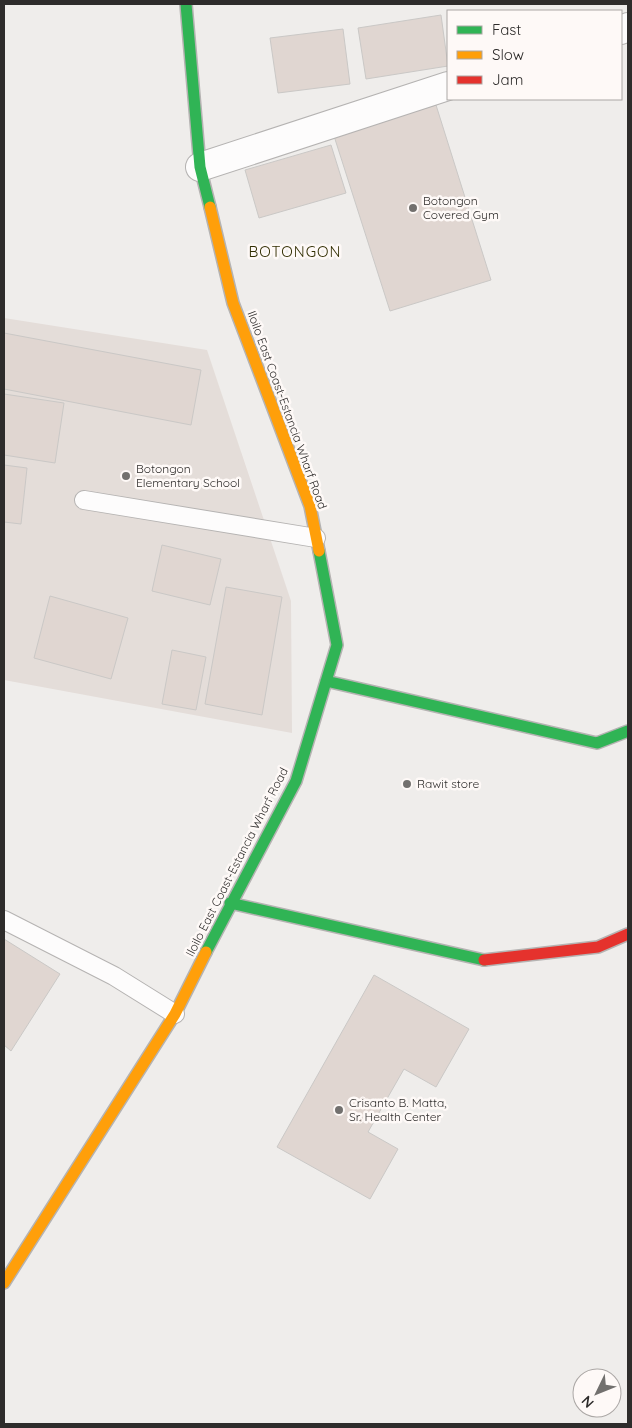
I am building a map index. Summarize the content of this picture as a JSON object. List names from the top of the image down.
{
  "streets": {
    "main road": ["Iloilo East Coast-Estancia Wharf Road"]
  },
  "districts": ["BOTONGON"],
  "places": [
    "Botongon Covered Gym",
    "Botongon Elementary School",
    "Rawit store",
    "Crisanto B. Matta, Sr. Health Center"
  ],
  "legend": ["Fast", "Slow", "Jam"],
  "north": "bottom left"
}
